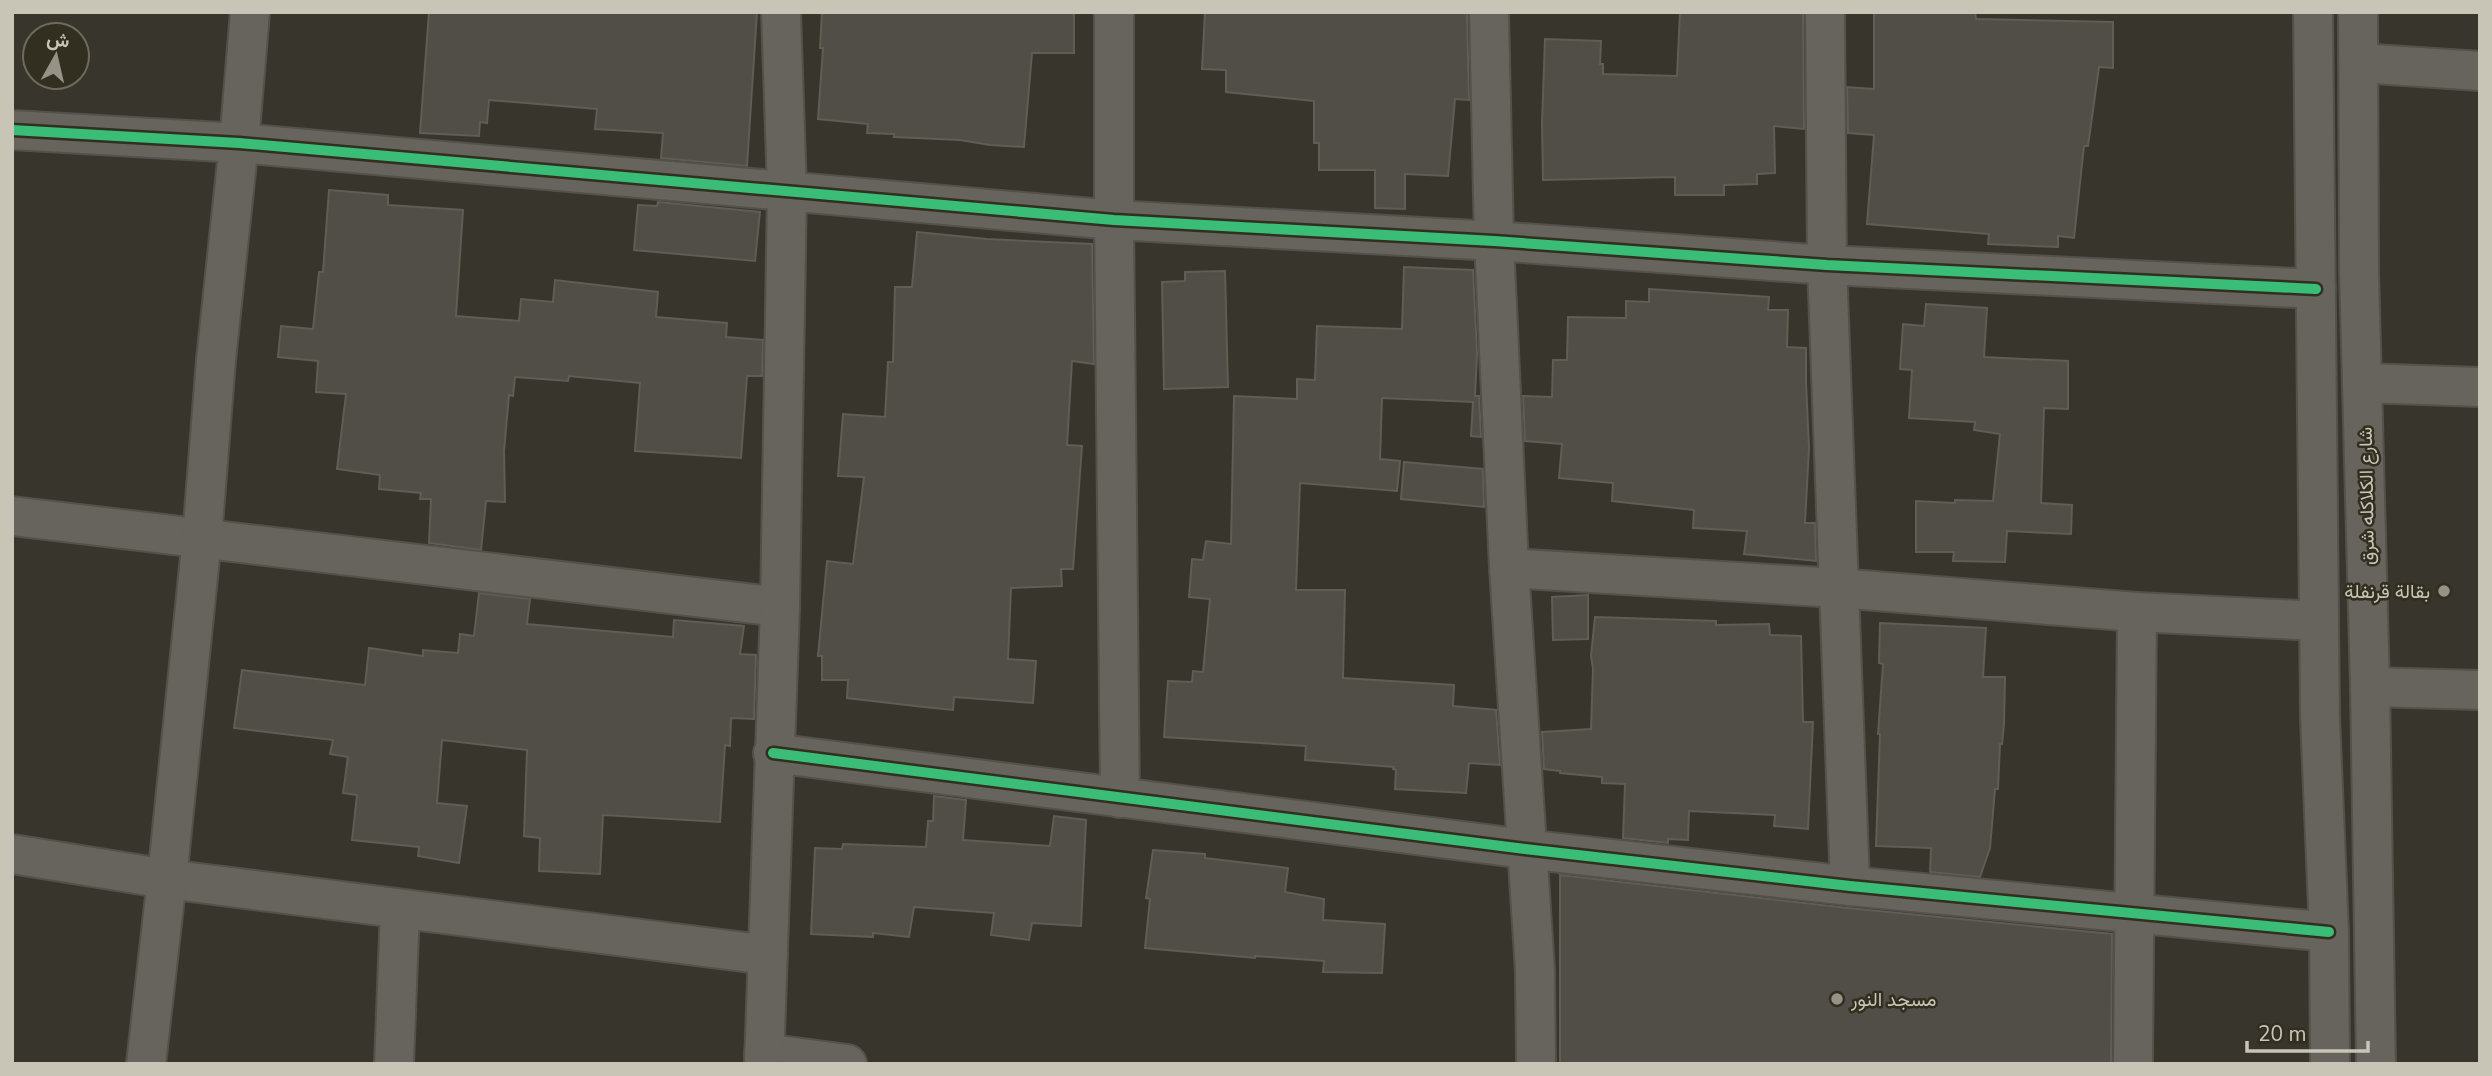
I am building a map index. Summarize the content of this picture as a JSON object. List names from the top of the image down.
{
  "streets": {
    "street": ["شارع الكلاكله شرق"]
  },
  "places": ["بقالة قرنفلة", "مسجد النور"],
  "scale_bar": "20 m",
  "north": "top"
}
